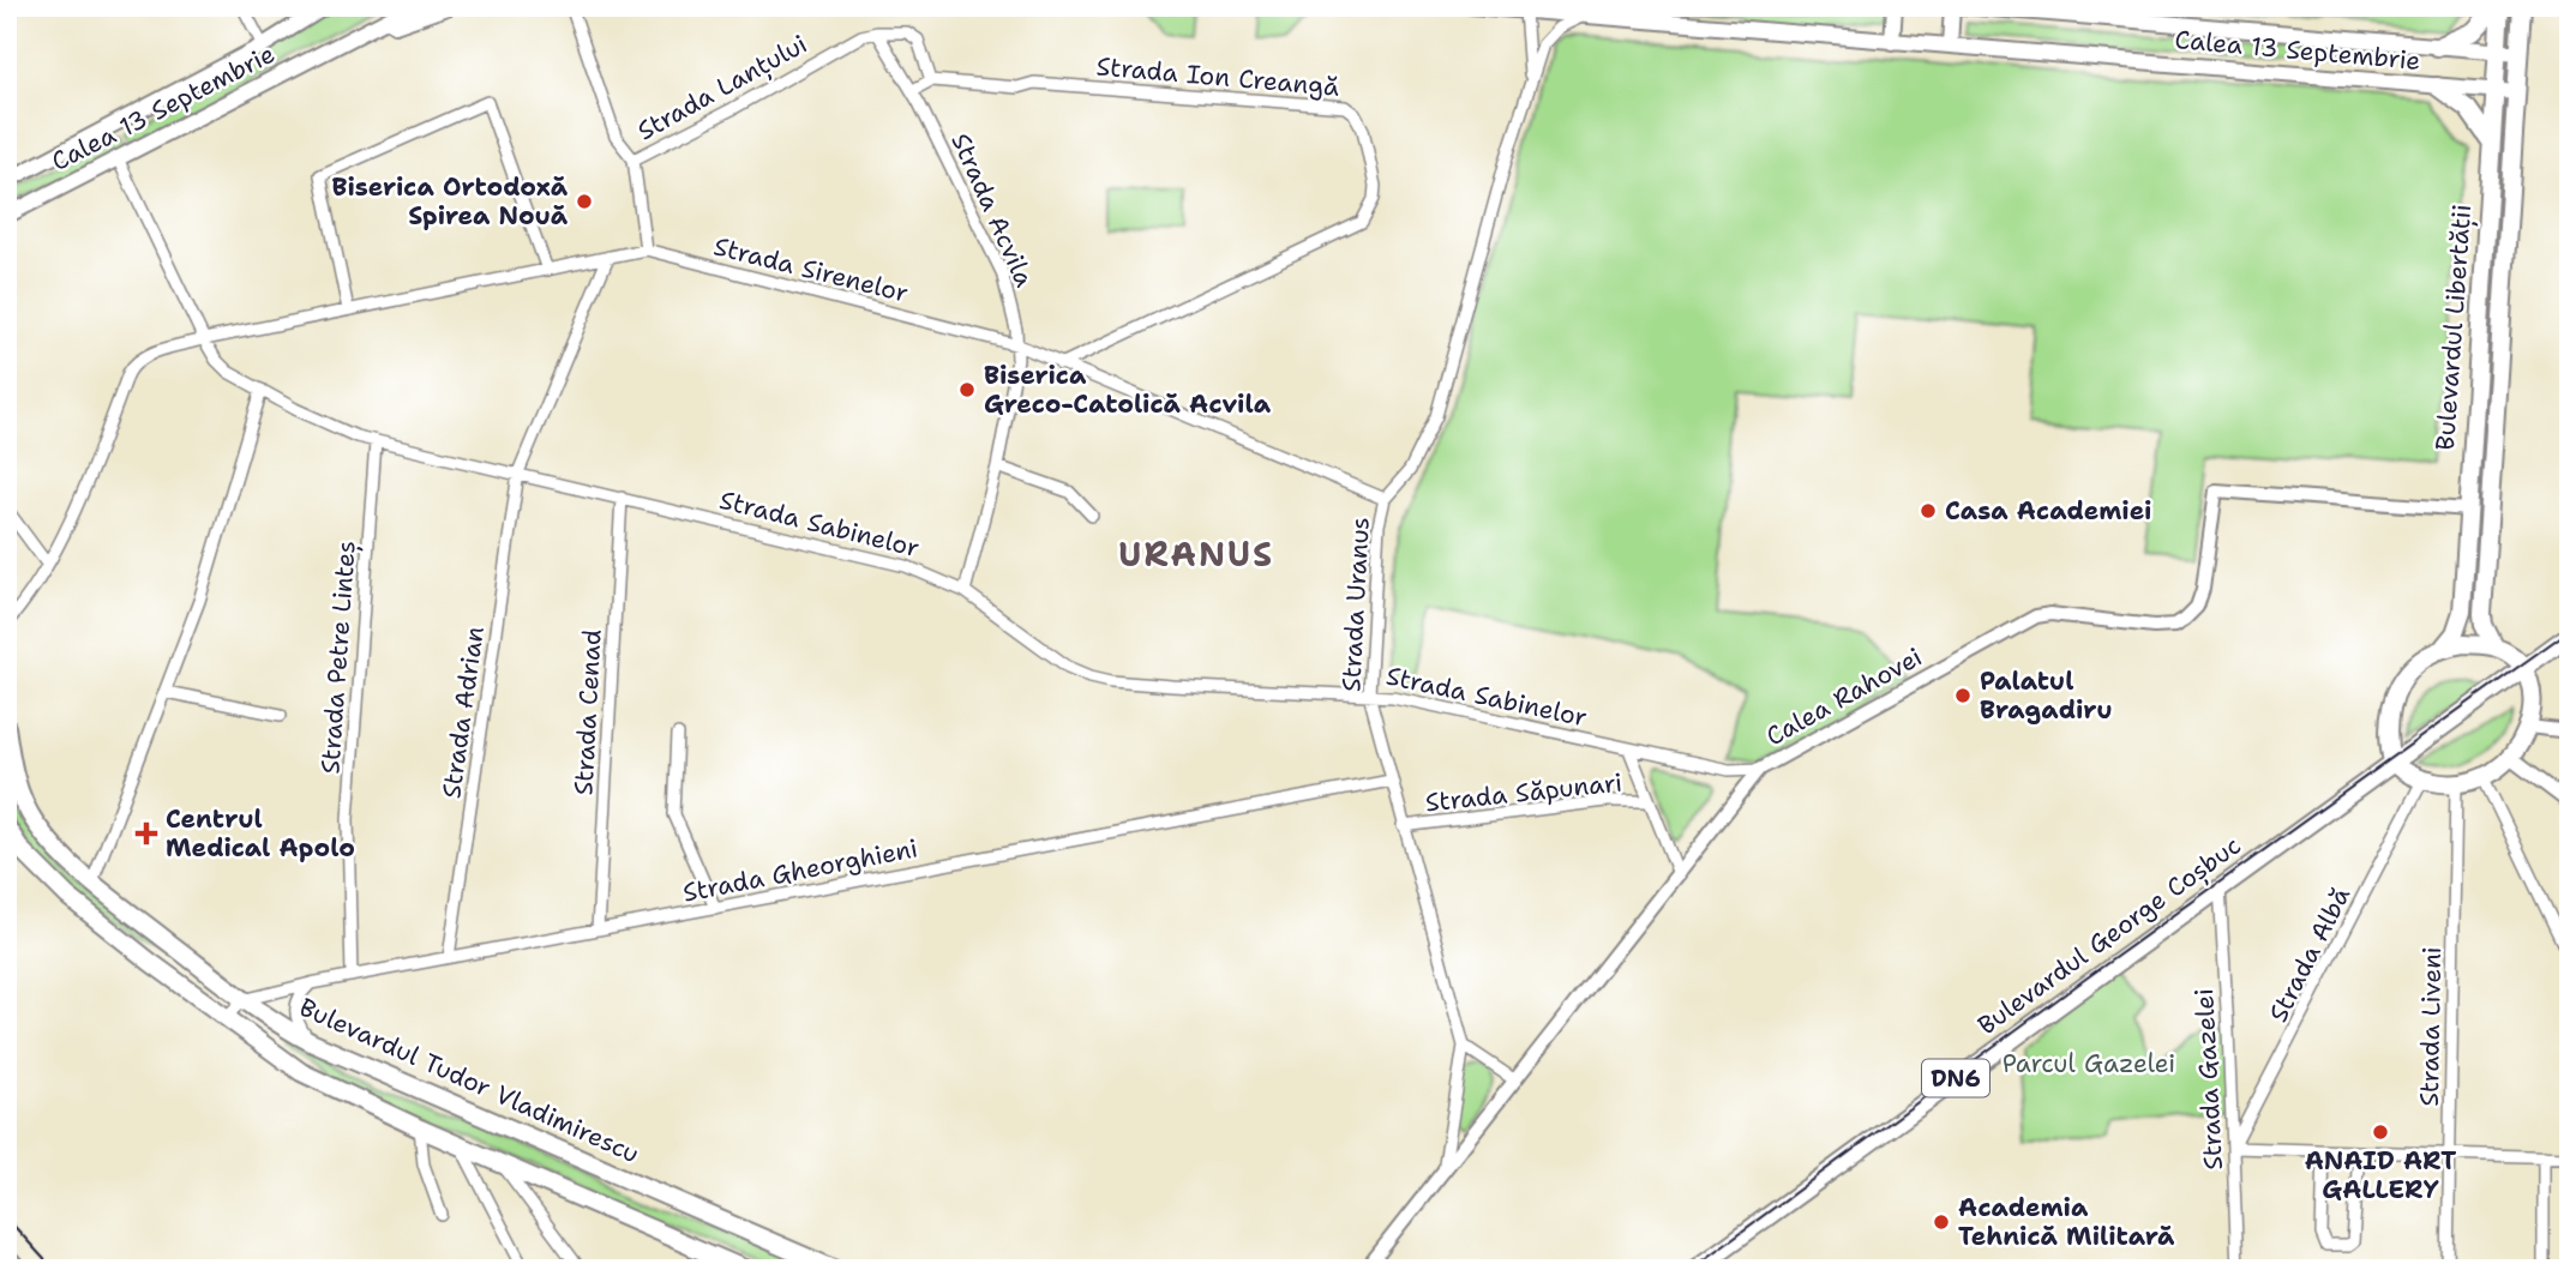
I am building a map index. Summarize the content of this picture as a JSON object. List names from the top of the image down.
{
  "streets": {
    "main road": [
      "Calea 13 Septembrie",
      "Bulevardul Libertății",
      "Bulevardul George Coșbuc",
      "DN6",
      "Bulevardul Tudor Vladimirescu"
    ],
    "street": [
      "Strada Ion Creangă",
      "Strada Lanțului",
      "Strada Acvila",
      "Strada Sirenelor",
      "Strada Sabinelor",
      "Strada Uranus",
      "Strada Petre Linteș",
      "Calea Rahovei",
      "Strada Adrian",
      "Strada Cenad",
      "Strada Săpunari",
      "Strada Gheorghieni",
      "Strada Albă",
      "Strada Liveni",
      "Strada Gazelei"
    ]
  },
  "crossings": [
    ["Calea 13 Septembrie", "Bulevardul Libertății"],
    ["Calea 13 Septembrie", "Strada Sabinelor"],
    ["Calea 13 Septembrie", "Strada Uranus"],
    ["Strada Ion Creangă", "Strada Sirenelor"],
    ["Strada Lanțului", "Strada Acvila"],
    ["Strada Acvila", "Strada Sirenelor"],
    ["Strada Acvila", "Strada Sabinelor"],
    ["Strada Sirenelor", "Strada Sabinelor"],
    ["Strada Sirenelor", "Strada Uranus"],
    ["Strada Sirenelor", "Strada Adrian"],
    ["Bulevardul Libertății", "Calea Rahovei"],
    ["Strada Sabinelor", "Strada Uranus"],
    ["Strada Sabinelor", "Strada Petre Linteș"],
    ["Strada Sabinelor", "Calea Rahovei"],
    ["Strada Sabinelor", "Strada Adrian"],
    ["Strada Sabinelor", "Strada Cenad"],
    ["Strada Uranus", "Calea Rahovei"],
    ["Strada Uranus", "Strada Săpunari"],
    ["Strada Uranus", "Strada Gheorghieni"],
    ["Strada Petre Linteș", "Strada Gheorghieni"],
    ["Strada Adrian", "Strada Gheorghieni"],
    ["Strada Cenad", "Strada Gheorghieni"],
    ["Strada Gheorghieni", "Bulevardul Tudor Vladimirescu"],
    ["Bulevardul George Coșbuc", "DN6"],
    ["Bulevardul George Coșbuc", "Strada Gazelei"],
    ["Strada Albă", "Strada Gazelei"]
  ],
  "districts": ["URANUS"],
  "parks": ["Parcul Gazelei"],
  "places": {
    "other": [
      "Biserica Ortodoxă Spirea Nouă",
      "Biserica Greco-Catolică Acvila",
      "Casa Academiei",
      "Palatul Bragadiru",
      "ANAID ART GALLERY",
      "Academia Tehnică Militară"
    ],
    "health": ["Centrul Medical Apolo"]
  }
}
